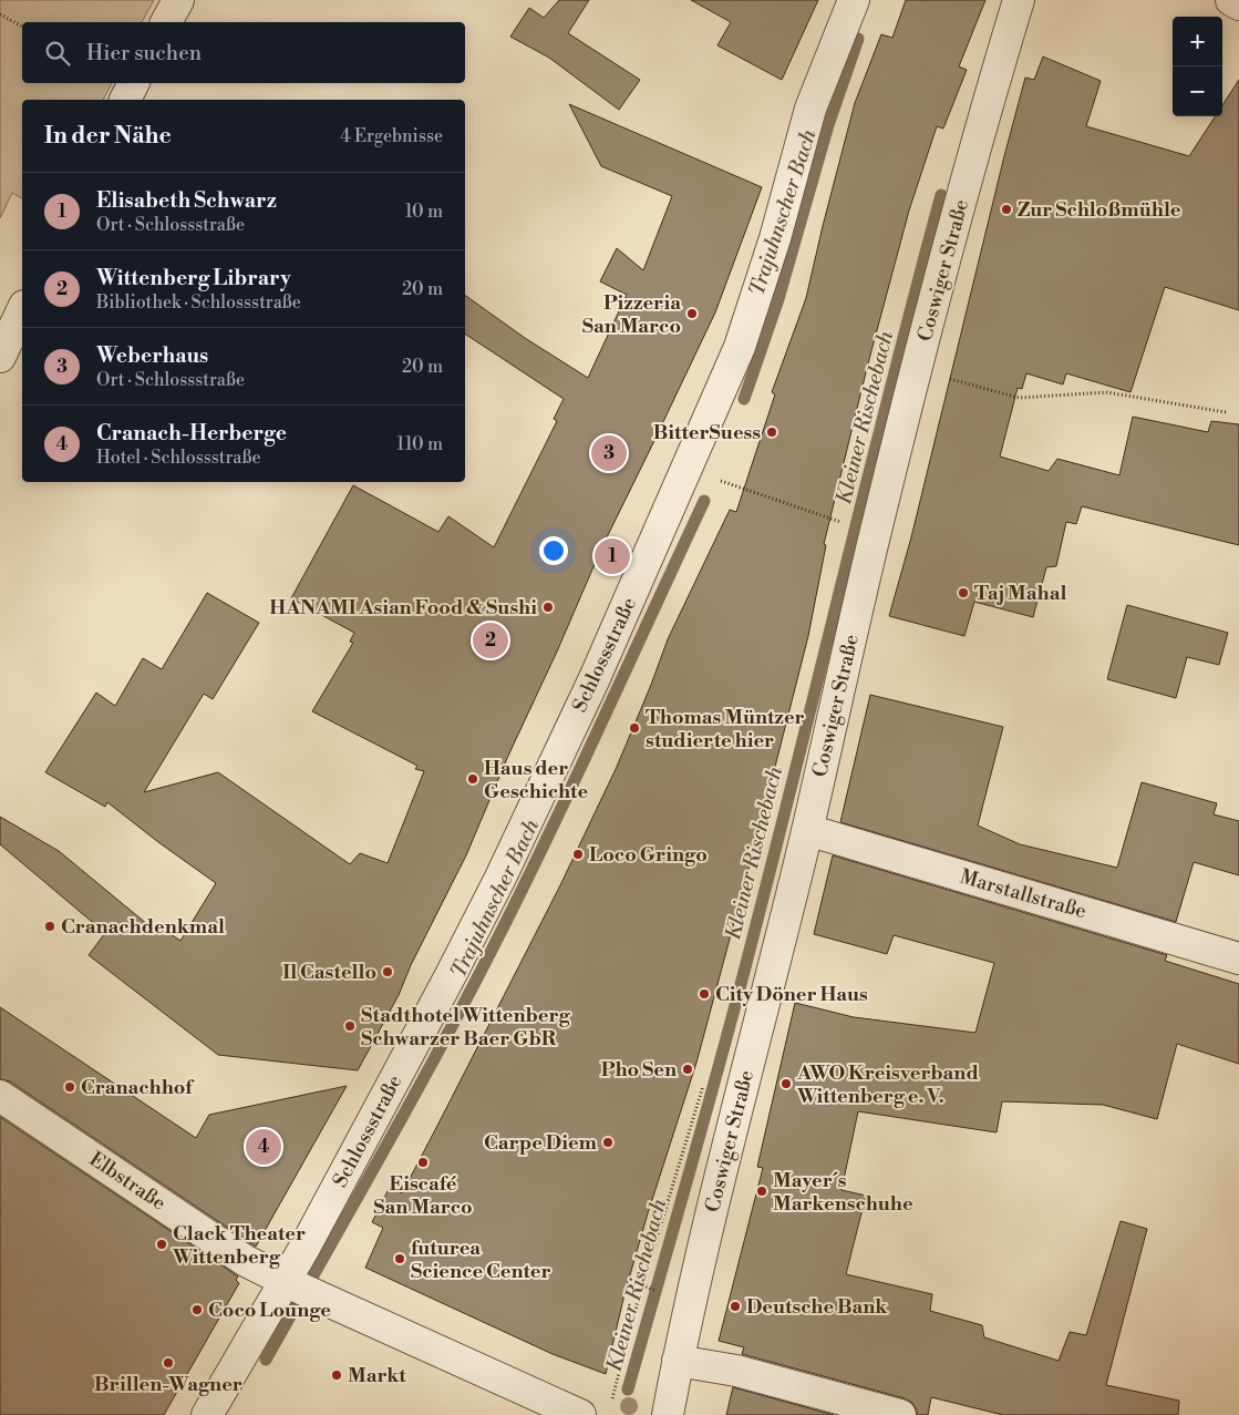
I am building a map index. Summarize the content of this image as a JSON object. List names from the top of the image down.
{
  "streets": {
    "street": [
      "Coswiger Straße",
      "Schlossstraße",
      "Marstallstraße",
      "Elbstraße"
    ]
  },
  "crossings": [
    ["Coswiger Straße", "Marstallstraße"],
    ["Schlossstraße", "Elbstraße"]
  ],
  "water": ["Trajuhnscher Bach", "Kleiner Rischebach"],
  "places": [
    "Zur Schloßmühle",
    "Pizzeria San Marco",
    "BitterSuess",
    "Taj Mahal",
    "HANAMI Asian Food & Sushi",
    "Thomas Müntzer studierte hier",
    "Haus der Geschichte",
    "Loco Gringo",
    "Cranachdenkmal",
    "Il Castello",
    "City Döner Haus",
    "Stadthotel Wittenberg Schwarzer Baer GbR",
    "Pho Sen",
    "AWO Kreisverband Wittenberg e. V.",
    "Cranachhof",
    "Carpe Diem",
    "Eiscafé San Marco",
    "Mayer´s Markenschuhe",
    "Clack Theater Wittenberg",
    "futurea Science Center",
    "Deutsche Bank",
    "Coco Lounge",
    "Brillen-Wagner",
    "Markt"
  ],
  "page": {
    "map_buttons": ["+", "−"],
    "search": "Hier suchen",
    "heading": ["In der Nähe", "4 Ergebnisse"],
    "list": [
      {
        "mark": "1",
        "name": "Elisabeth Schwarz",
        "note": "Ort · Schlossstraße",
        "value": "10 m"
      },
      {
        "mark": "2",
        "name": "Wittenberg Library",
        "note": "Bibliothek · Schlossstraße",
        "value": "20 m"
      },
      {
        "mark": "3",
        "name": "Weberhaus",
        "note": "Ort · Schlossstraße",
        "value": "20 m"
      },
      {
        "mark": "4",
        "name": "Cranach-Herberge",
        "note": "Hotel · Schlossstraße",
        "value": "110 m"
      }
    ],
    "pins": [
      "3",
      "1",
      "2",
      "4"
    ]
  }
}
